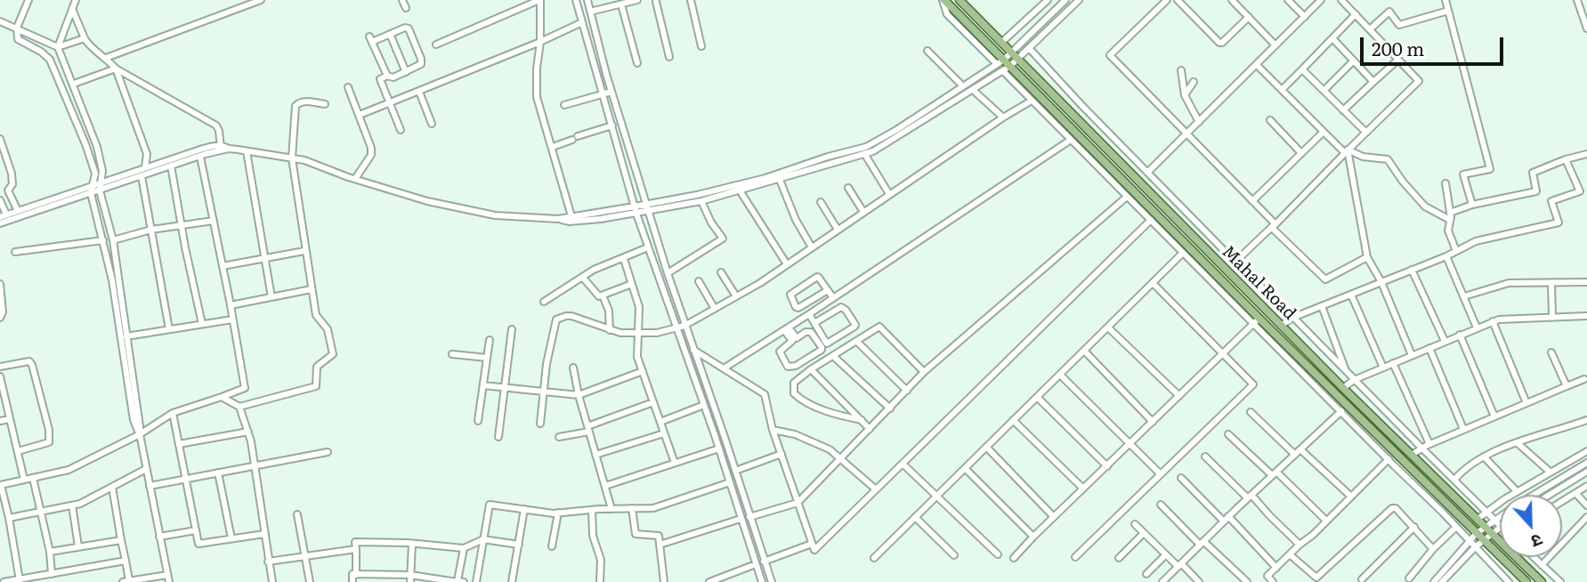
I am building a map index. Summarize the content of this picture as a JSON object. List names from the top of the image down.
{
  "streets": {
    "main road": ["Mahal Road"]
  },
  "scale_bar": "200 m",
  "north": "bottom"
}
